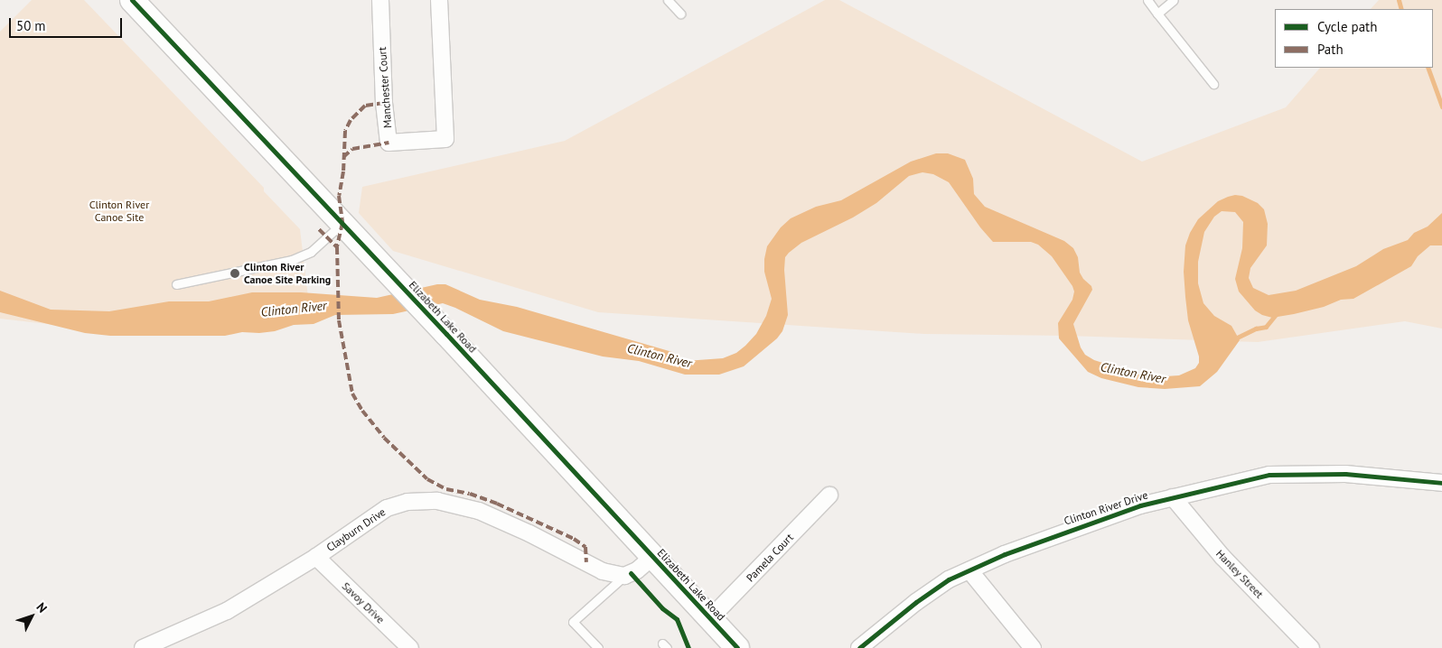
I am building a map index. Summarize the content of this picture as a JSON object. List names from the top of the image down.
{
  "streets": {
    "street": [
      "Manchester Court",
      "Elizabeth Lake Road",
      "Clinton River Drive",
      "Clayburn Drive",
      "Pamela Court",
      "Hanley Street",
      "Savoy Drive"
    ]
  },
  "crossings": [
    ["Elizabeth Lake Road", "Pamela Court"],
    ["Clinton River Drive", "Hanley Street"],
    ["Clayburn Drive", "Savoy Drive"]
  ],
  "water": ["Clinton River"],
  "parks": ["Clinton River Canoe Site"],
  "places": ["Clinton River Canoe Site Parking"],
  "legend": ["Cycle path", "Path"],
  "scale_bar": "50 m",
  "north": "top right"
}
